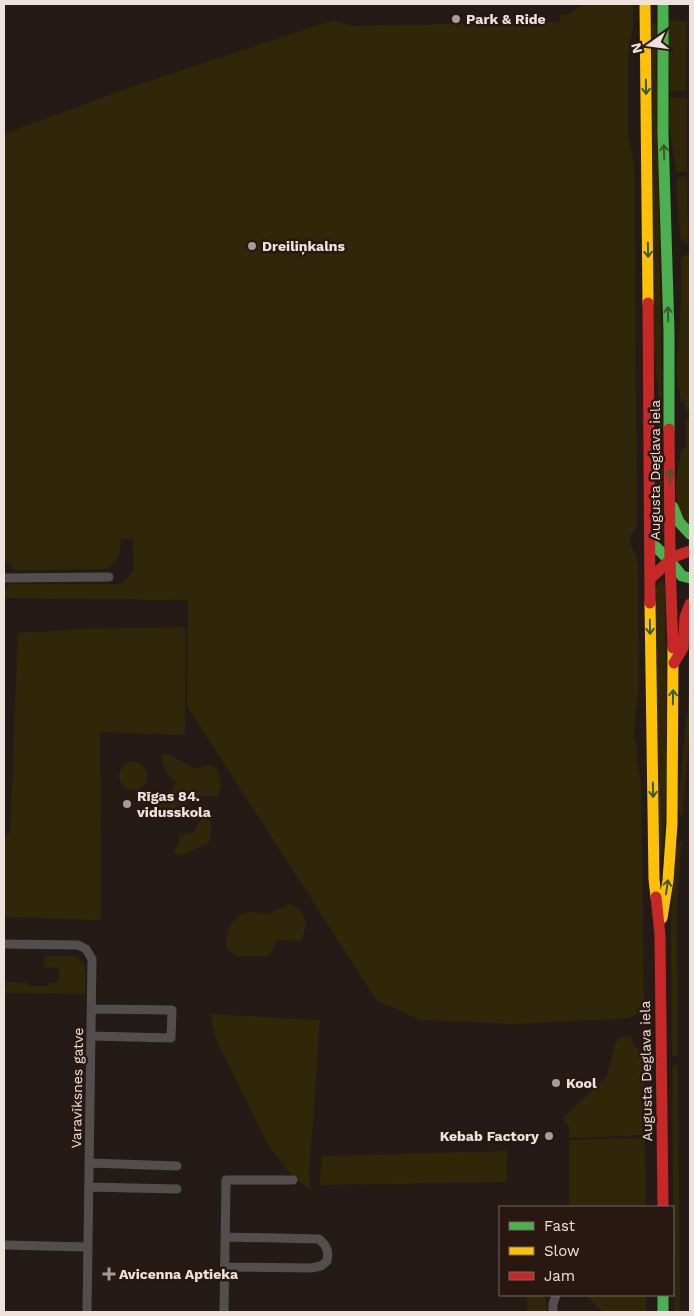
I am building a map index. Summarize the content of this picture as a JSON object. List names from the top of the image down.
{
  "streets": {
    "main road": ["Augusta Deglava iela"],
    "street": ["Varavīksnes gatve"]
  },
  "places": {
    "other": [
      "Park & Ride",
      "Dreiliņkalns",
      "Rīgas 84. vidusskola",
      "Kool",
      "Kebab Factory"
    ],
    "health": ["Avicenna Aptieka"]
  },
  "legend": ["Fast", "Slow", "Jam"],
  "north": "left"
}
